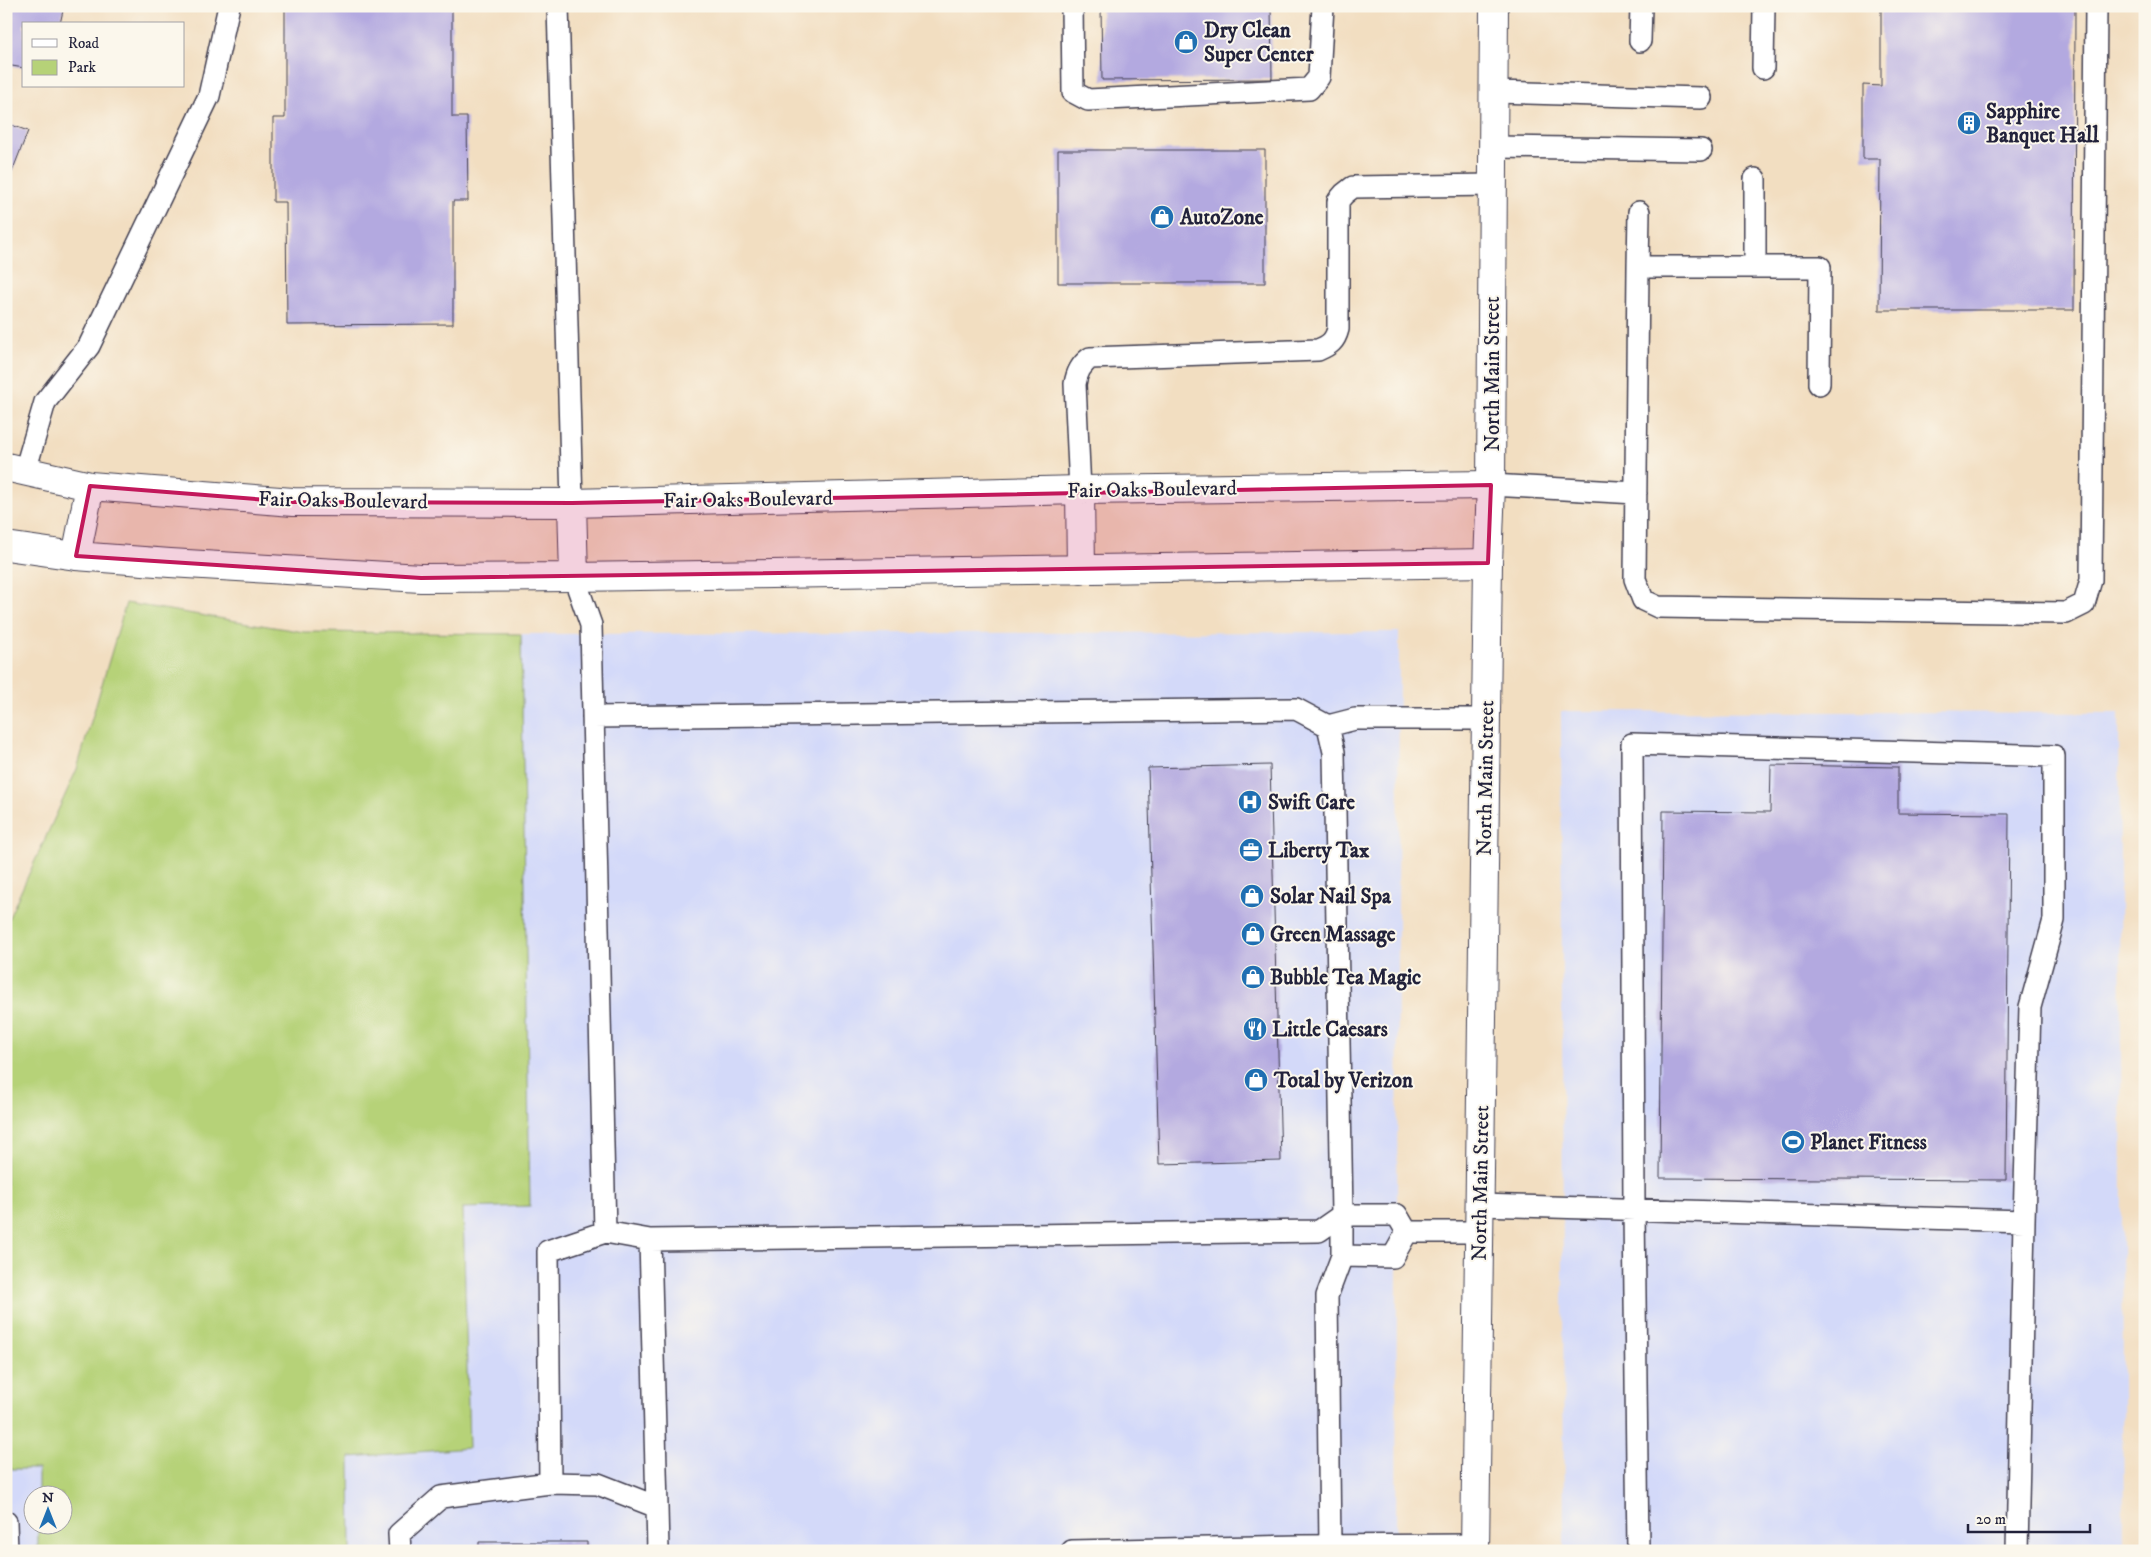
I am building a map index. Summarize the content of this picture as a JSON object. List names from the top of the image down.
{
  "streets": {
    "street": ["North Main Street", "Fair Oaks Boulevard"]
  },
  "crossings": [
    ["North Main Street", "Fair Oaks Boulevard"]
  ],
  "places": {
    "shop": [
      "Dry Clean Super Center",
      "AutoZone",
      "Solar Nail Spa",
      "Green Massage",
      "Bubble Tea Magic",
      "Total by Verizon"
    ],
    "building": ["Sapphire Banquet Hall"],
    "hospital": ["Swift Care"],
    "office": ["Liberty Tax"],
    "restaurant": ["Little Caesars"],
    "sports": ["Planet Fitness"]
  },
  "legend": ["Road", "Park"],
  "scale_bar": "20 m",
  "north": "top"
}
